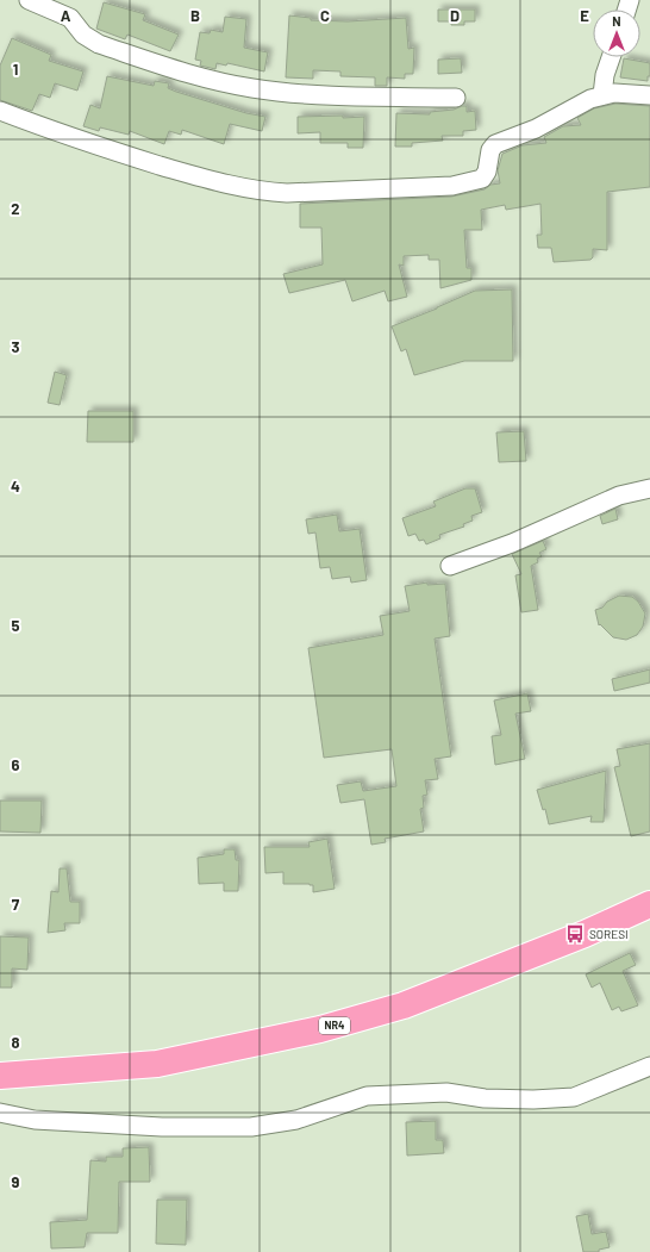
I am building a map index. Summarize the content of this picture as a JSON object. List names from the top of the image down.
{
  "streets": {
    "highway": ["NR4"]
  },
  "places": {
    "bus stop": ["SORESI"]
  },
  "north": "top",
  "grid": {
    "columns": [
      "A",
      "B",
      "C",
      "D",
      "E"
    ],
    "rows": [
      "1",
      "2",
      "3",
      "4",
      "5",
      "6",
      "7",
      "8",
      "9"
    ]
  }
}
